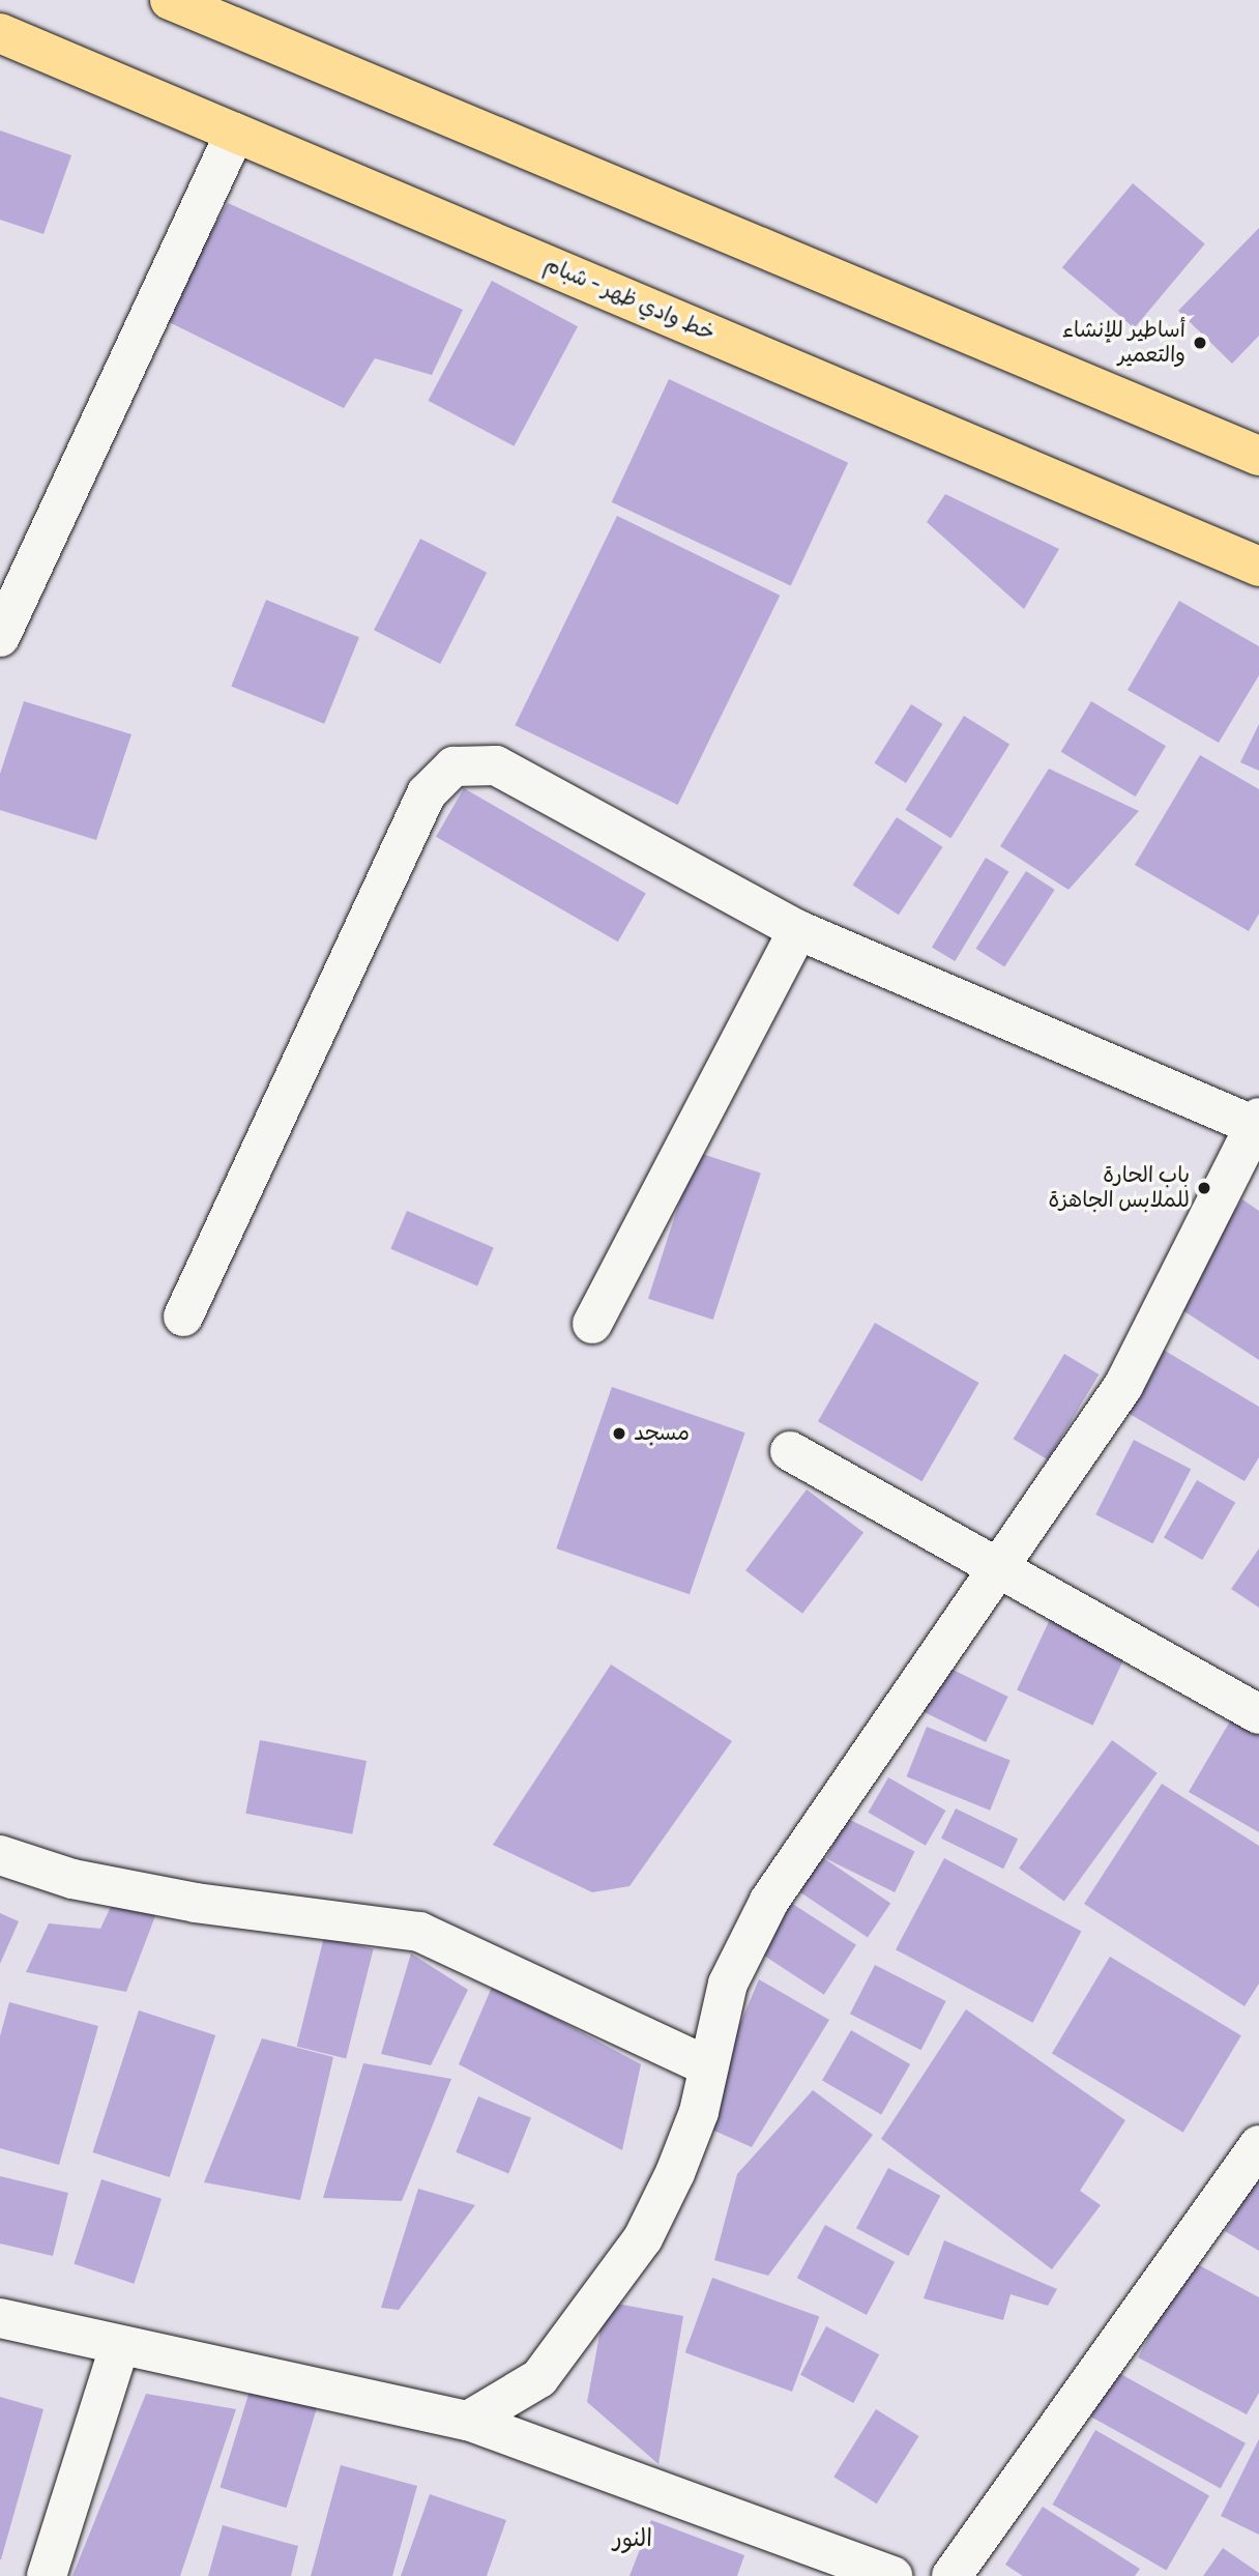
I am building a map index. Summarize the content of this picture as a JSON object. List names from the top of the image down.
{
  "streets": {
    "main road": ["خط وادي ظهر - شبام"]
  },
  "districts": ["النور"],
  "places": ["أساطير للإنشاء والتعمير", "باب الحارة للملابس الجاهزة", "مسجد"]
}
